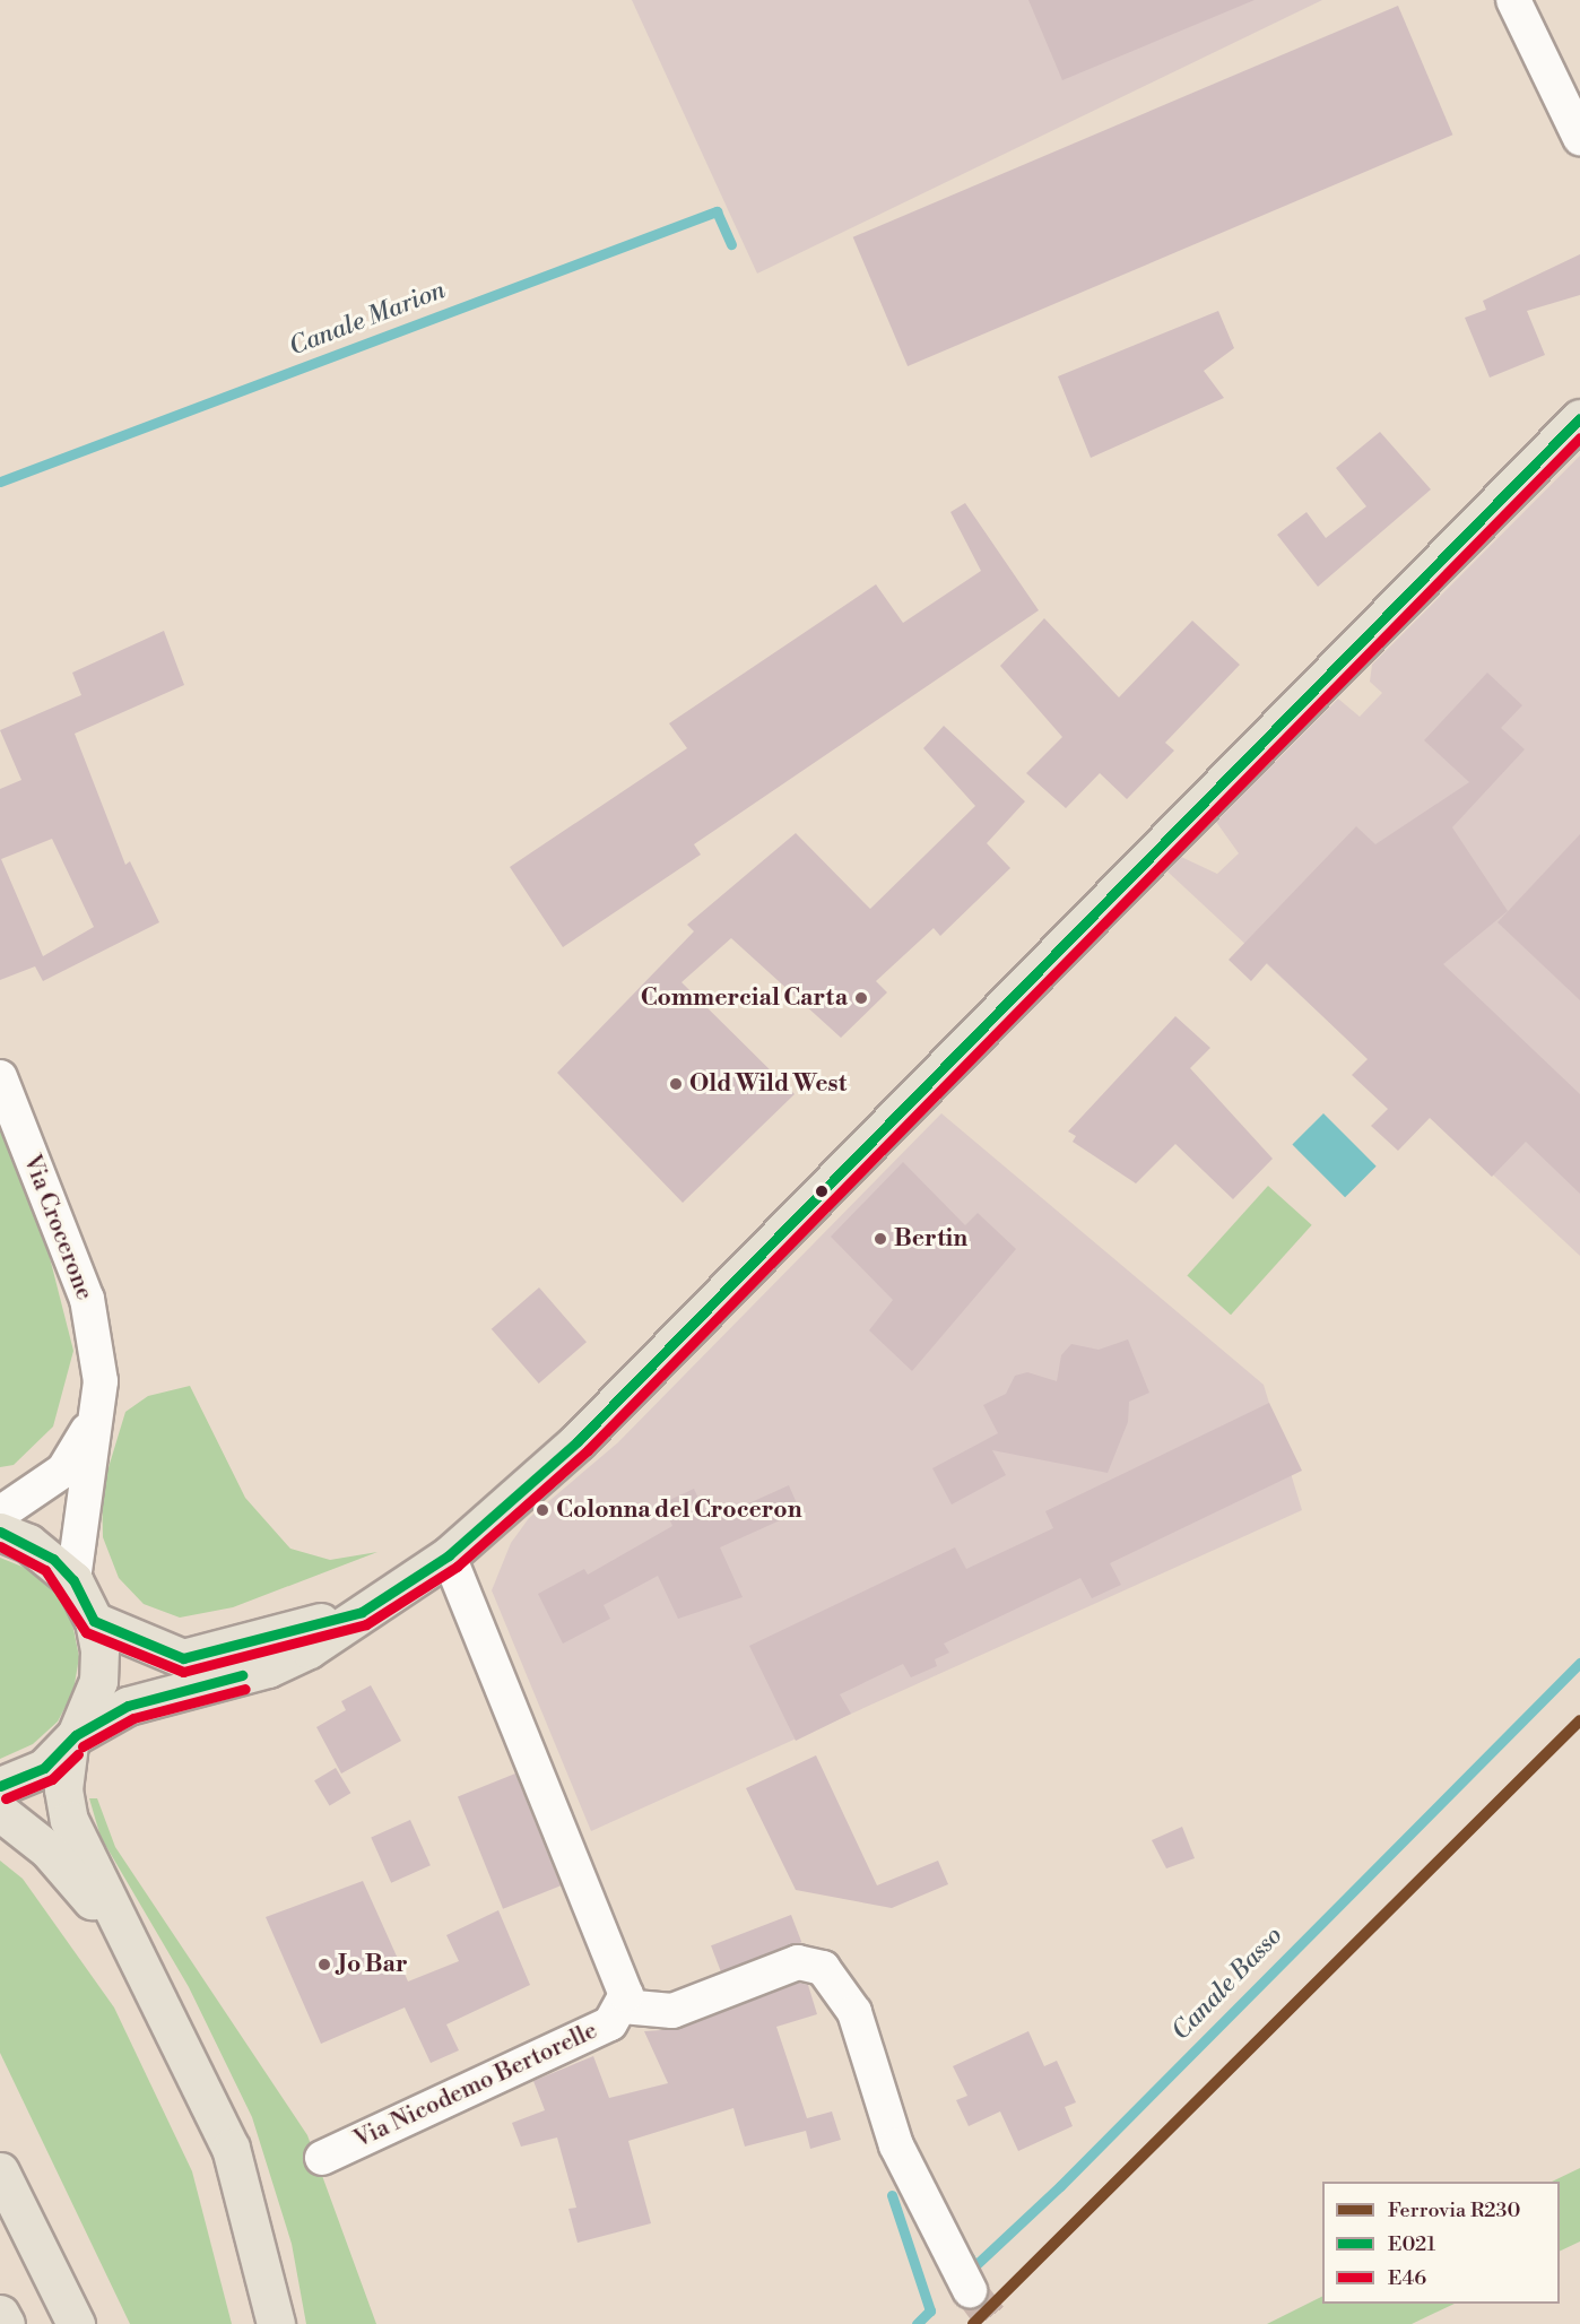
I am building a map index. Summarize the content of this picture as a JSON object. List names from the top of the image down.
{
  "streets": {
    "street": ["Via Crocerone", "Via Nicodemo Bertorelle"]
  },
  "water": ["Canale Marion", "Canale Basso"],
  "places": [
    "Commercial Carta",
    "Old Wild West",
    "Bertin",
    "Colonna del Croceron",
    "Jo Bar"
  ],
  "lines": ["transit line E021", "transit line E46", "rail line R230"],
  "legend": ["Ferrovia R230", "E021", "E46"]
}
